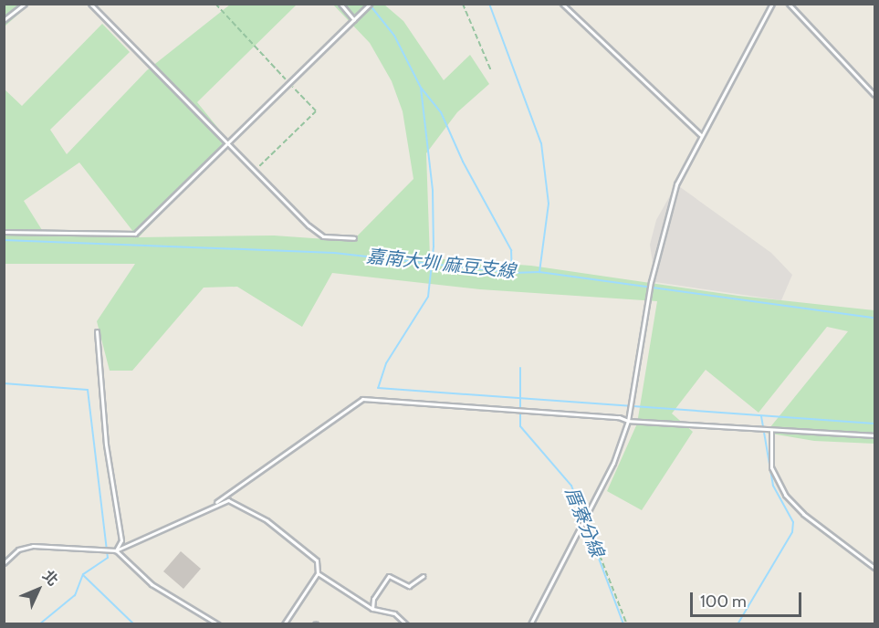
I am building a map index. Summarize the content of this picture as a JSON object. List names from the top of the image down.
{
  "water": ["嘉南大圳 麻豆支線", "厝寮分線"],
  "scale_bar": "100 m",
  "north": "top right"
}
